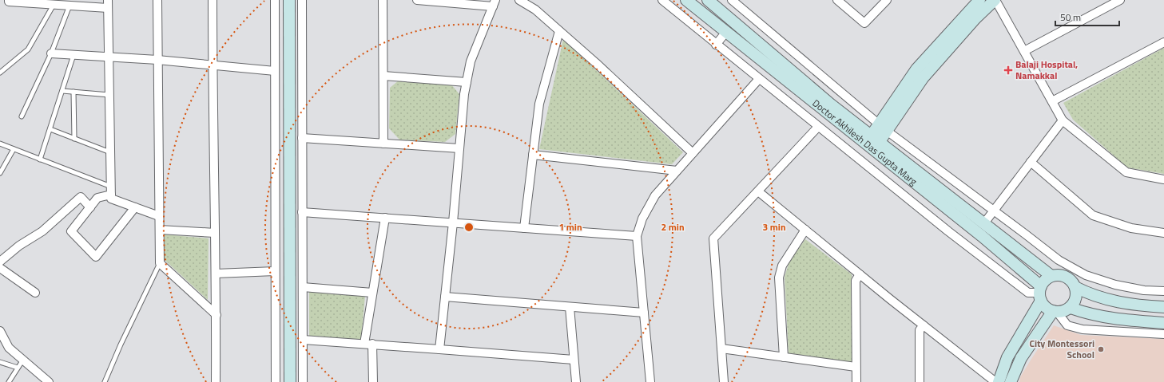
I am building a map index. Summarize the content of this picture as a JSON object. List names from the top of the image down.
{
  "streets": {
    "street": ["Doctor Akhilesh Das Gupta Marg"]
  },
  "places": {
    "health": ["Balaji Hospital, Namakkal"],
    "other": ["City Montessori School"]
  },
  "scale_bar": "50 m",
  "rings": ["1 min", "2 min", "3 min"]
}
